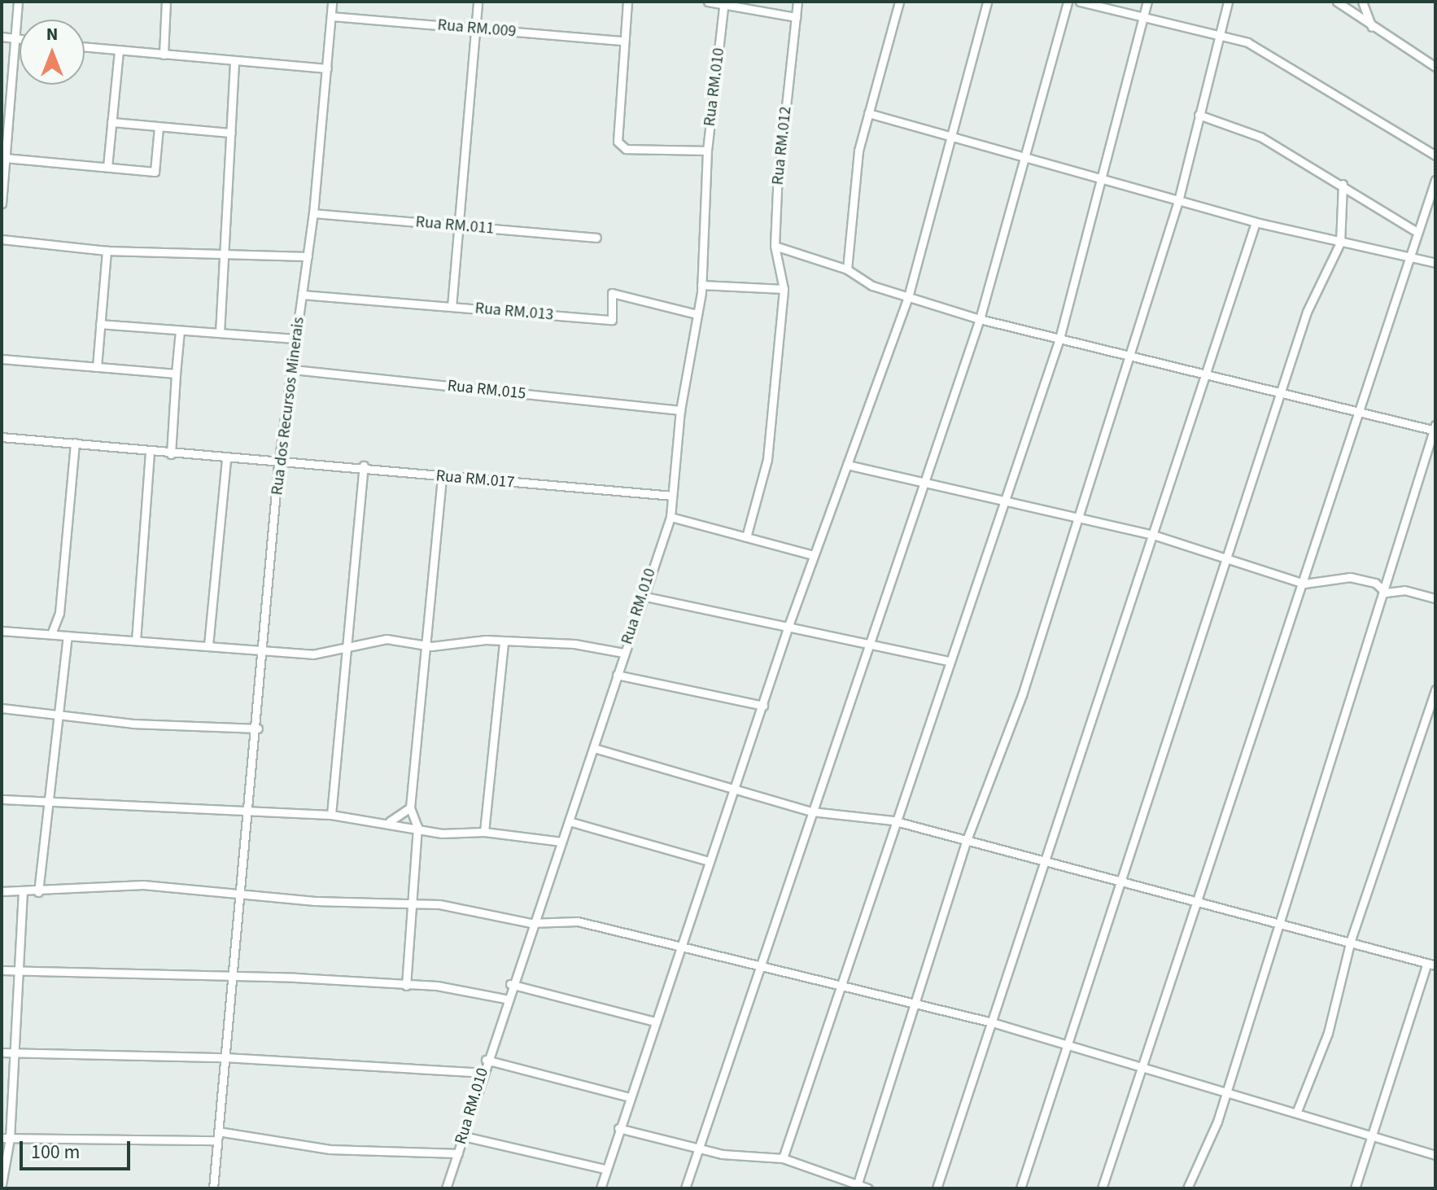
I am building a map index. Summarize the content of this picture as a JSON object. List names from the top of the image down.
{
  "streets": {
    "street": [
      "Rua RM.009",
      "Rua RM.010",
      "Rua RM.012",
      "Rua RM.011",
      "Rua RM.013",
      "Rua RM.015",
      "Rua dos Recursos Minerais",
      "Rua RM.017"
    ]
  },
  "crossings": [
    ["Rua RM.009", "Rua dos Recursos Minerais"],
    ["Rua RM.010", "Rua RM.013"],
    ["Rua RM.010", "Rua RM.015"],
    ["Rua RM.010", "Rua RM.017"],
    ["Rua RM.011", "Rua dos Recursos Minerais"],
    ["Rua RM.013", "Rua dos Recursos Minerais"],
    ["Rua RM.015", "Rua dos Recursos Minerais"],
    ["Rua dos Recursos Minerais", "Rua RM.017"]
  ],
  "scale_bar": "100 m",
  "north": "top"
}
